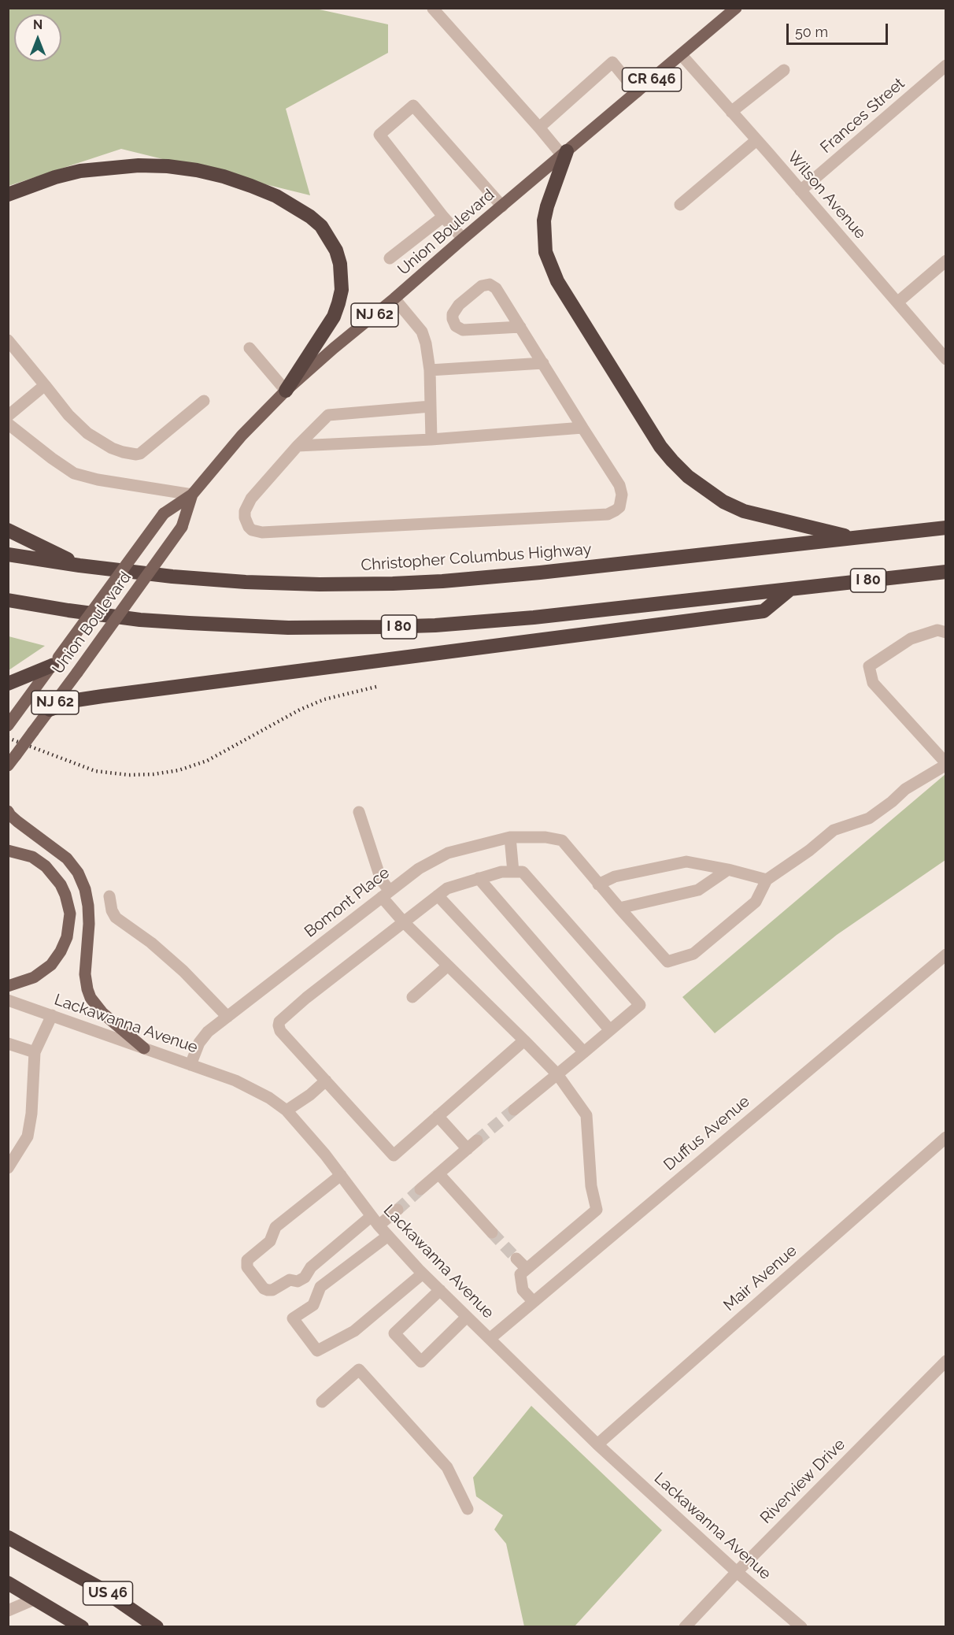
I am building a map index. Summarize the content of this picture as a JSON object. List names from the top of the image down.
{
  "streets": {
    "highway": ["Christopher Columbus Highway", "I 80", "US 46"],
    "main road": ["CR 646", "Union Boulevard", "NJ 62"],
    "street": [
      "Frances Street",
      "Wilson Avenue",
      "Bomont Place",
      "Lackawanna Avenue",
      "Duffus Avenue",
      "Mair Avenue",
      "Riverview Drive"
    ]
  },
  "crossings": [
    ["Frances Street", "Wilson Avenue"],
    ["Wilson Avenue", "Union Boulevard"],
    ["Bomont Place", "Lackawanna Avenue"],
    ["Lackawanna Avenue", "Duffus Avenue"],
    ["Lackawanna Avenue", "Mair Avenue"],
    ["Lackawanna Avenue", "Riverview Drive"]
  ],
  "scale_bar": "50 m",
  "north": "top"
}
